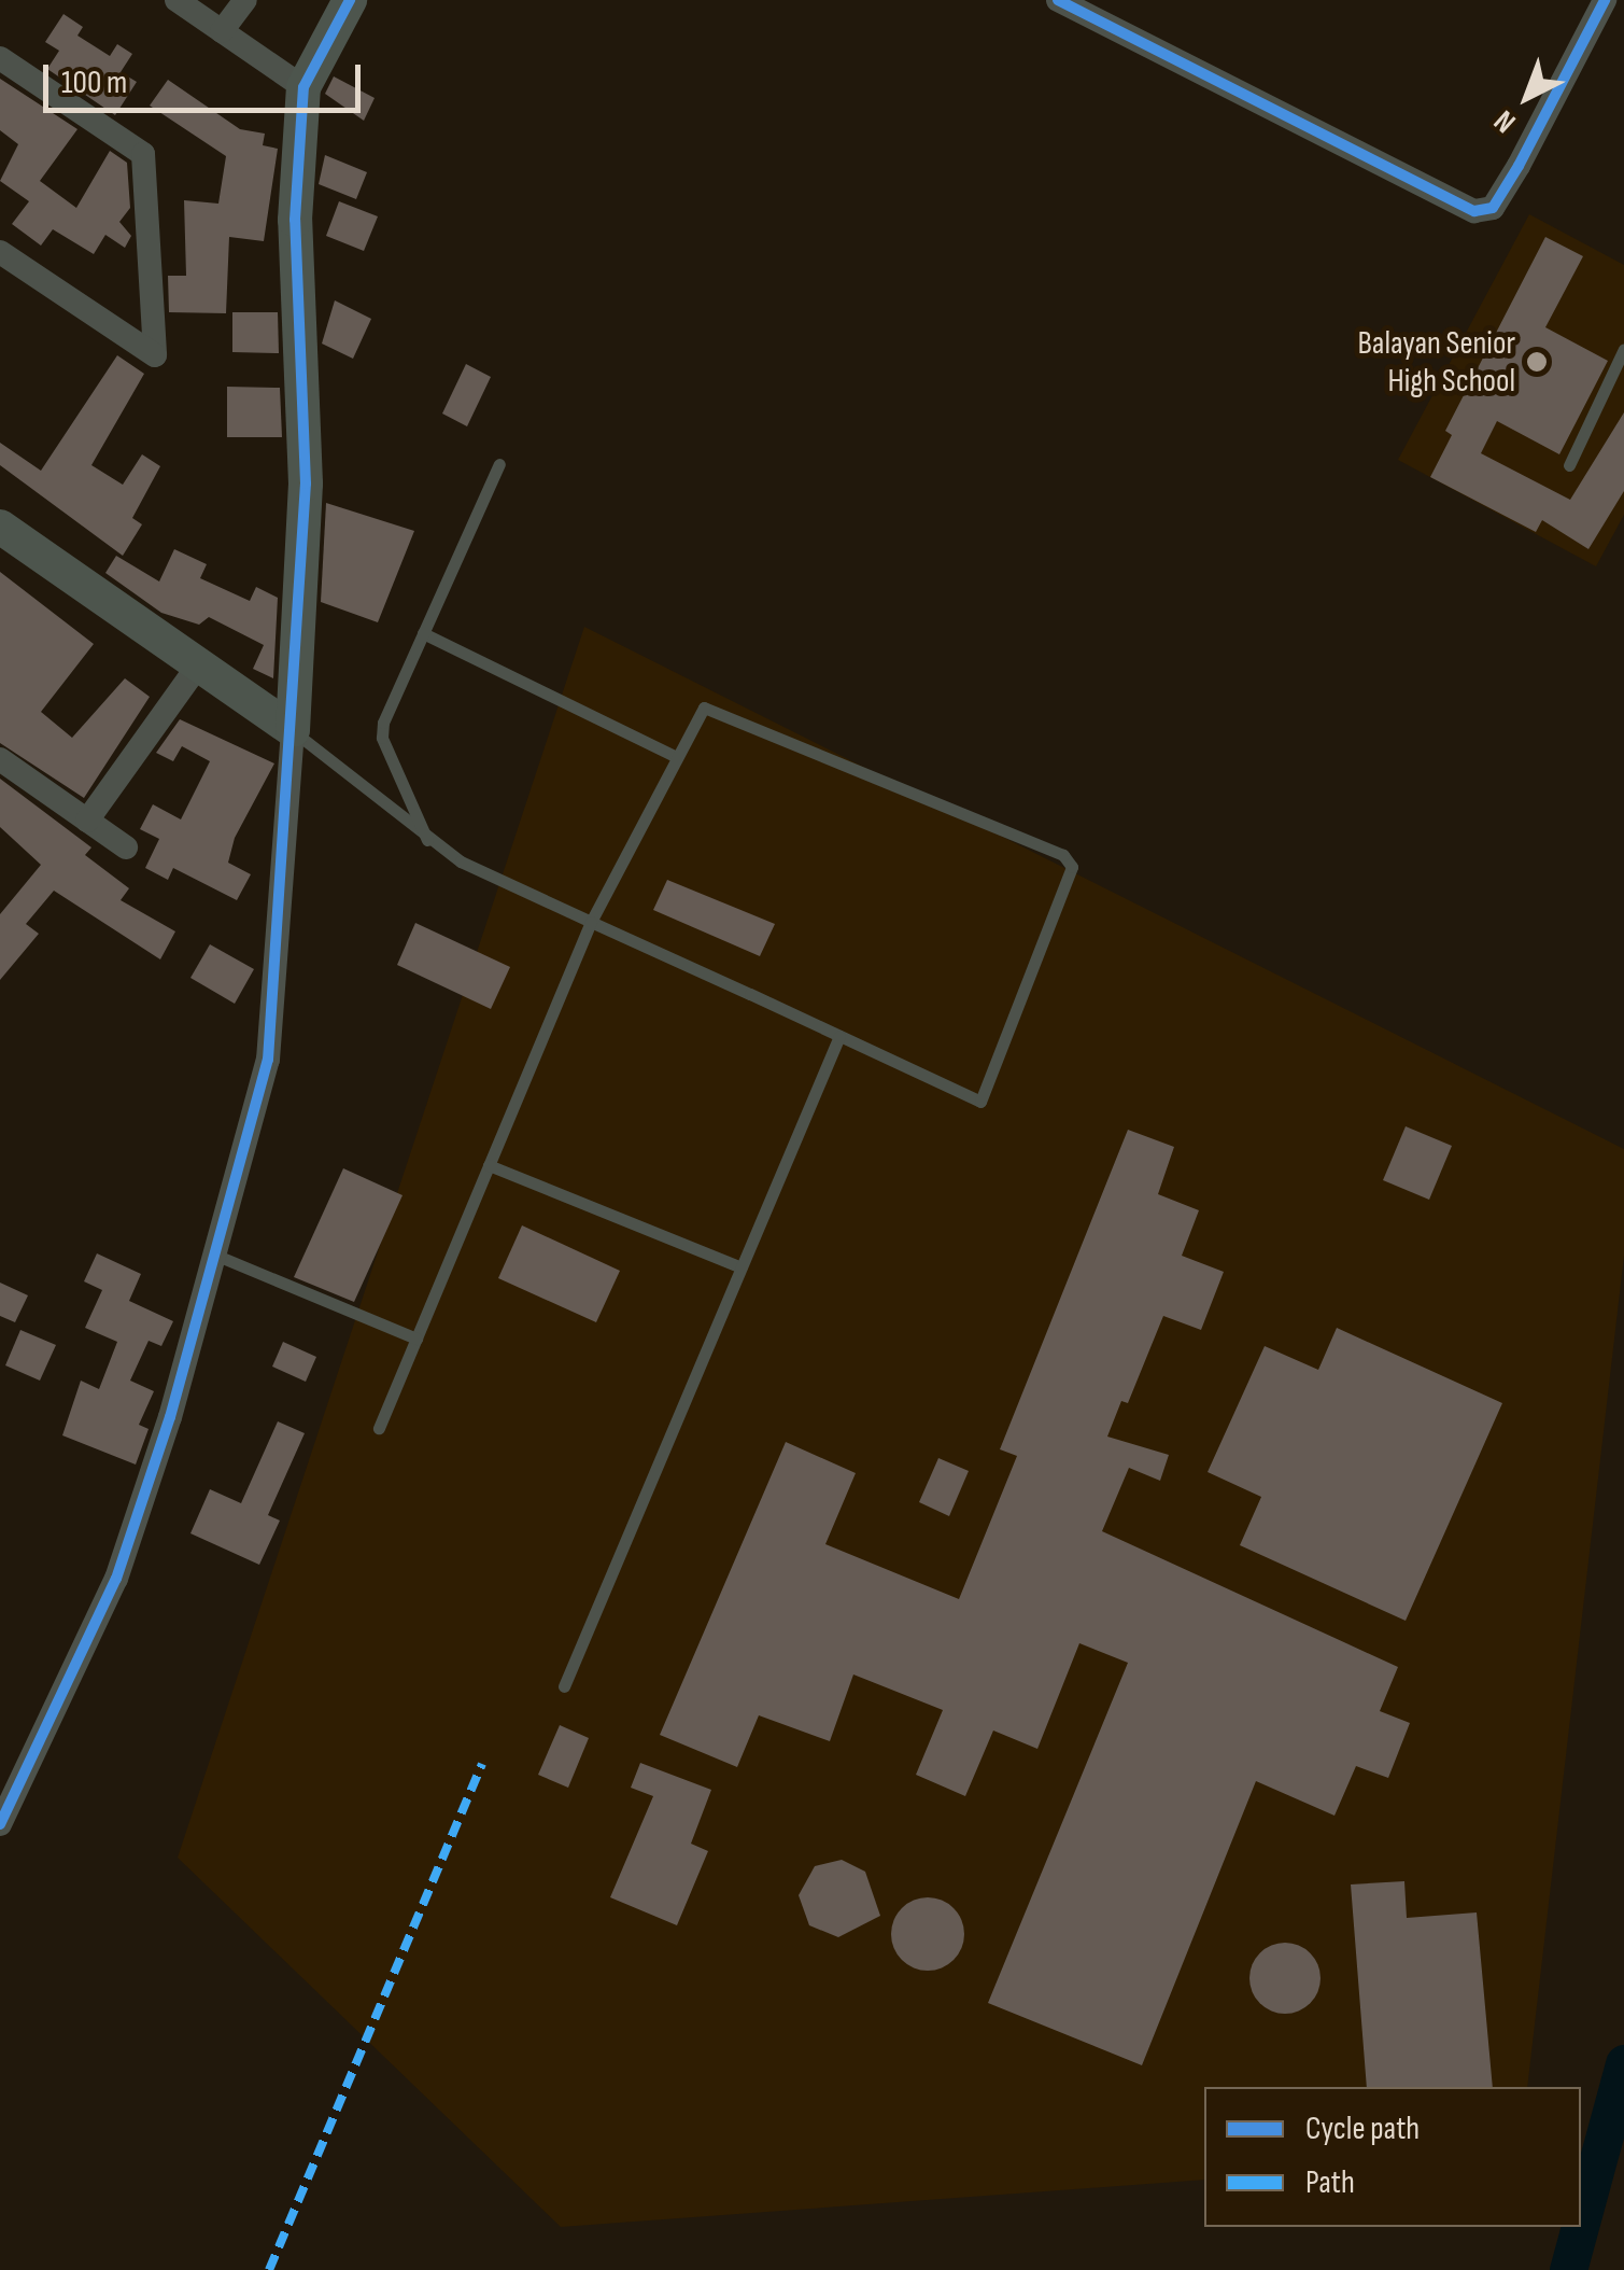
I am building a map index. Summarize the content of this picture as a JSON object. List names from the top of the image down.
{
  "places": ["Balayan Senior High School"],
  "legend": ["Cycle path", "Path"],
  "scale_bar": "100 m",
  "north": "bottom left"
}
